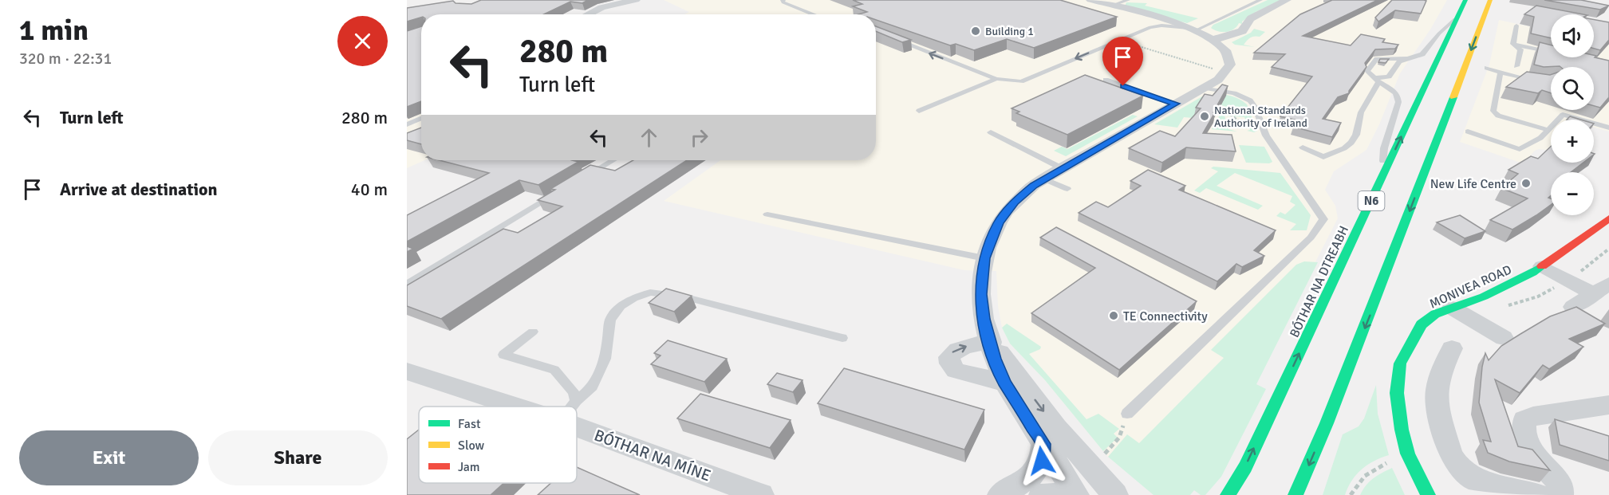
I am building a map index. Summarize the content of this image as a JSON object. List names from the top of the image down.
{
  "streets": {
    "main road": ["N6", "BÓTHAR NA DTREABH", "MONIVEA ROAD"],
    "street": ["BÓTHAR NA MÍNE"]
  },
  "places": [
    "Building 1",
    "National Standards Authority of Ireland",
    "New Life Centre",
    "TE Connectivity"
  ],
  "legend": ["Fast", "Slow", "Jam"],
  "page": {
    "heading": ["1 min", "320 m · 22:31"],
    "map_buttons": ["+", "−"],
    "turn": ["280 m", "Turn left"],
    "list": [
      {
        "name": "Turn left",
        "value": "280 m"
      },
      {
        "name": "Arrive at destination",
        "value": "40 m"
      }
    ],
    "buttons": ["Exit", "Share"]
  }
}
